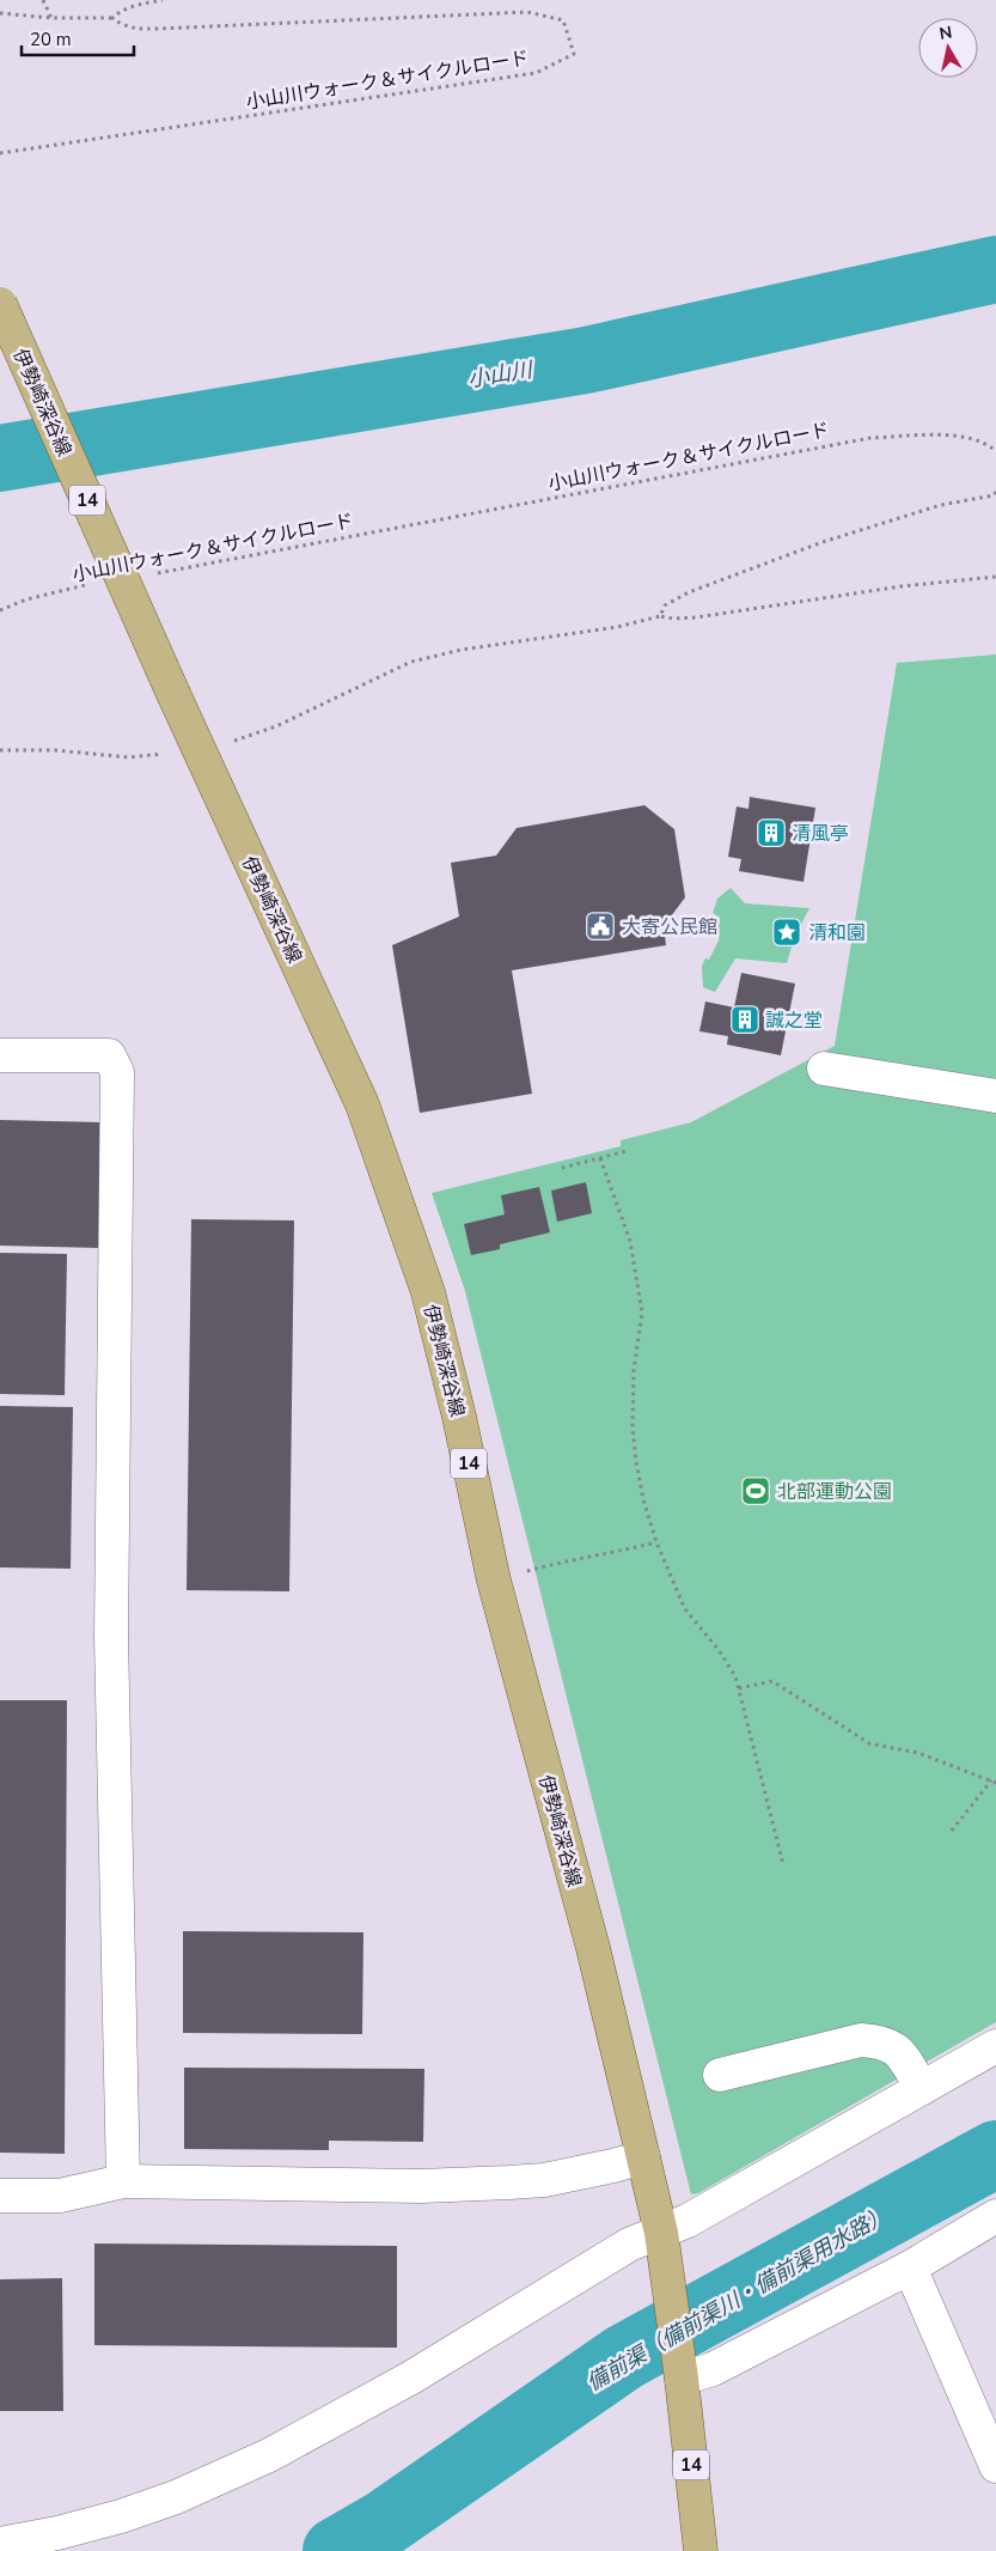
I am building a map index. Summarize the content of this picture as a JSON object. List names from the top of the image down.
{
  "streets": {
    "main road": ["伊勢崎深谷線", "14"],
    "path": ["小山川ウォーク＆サイクルロード"]
  },
  "water": ["小山川", "備前渠（備前渠川・備前渠用水路）"],
  "places": {
    "building": ["清風亭", "誠之堂"],
    "public building": ["大寄公民館"],
    "place": ["清和園"],
    "sports": ["北部運動公園"]
  },
  "scale_bar": "20 m",
  "north": "top"
}
